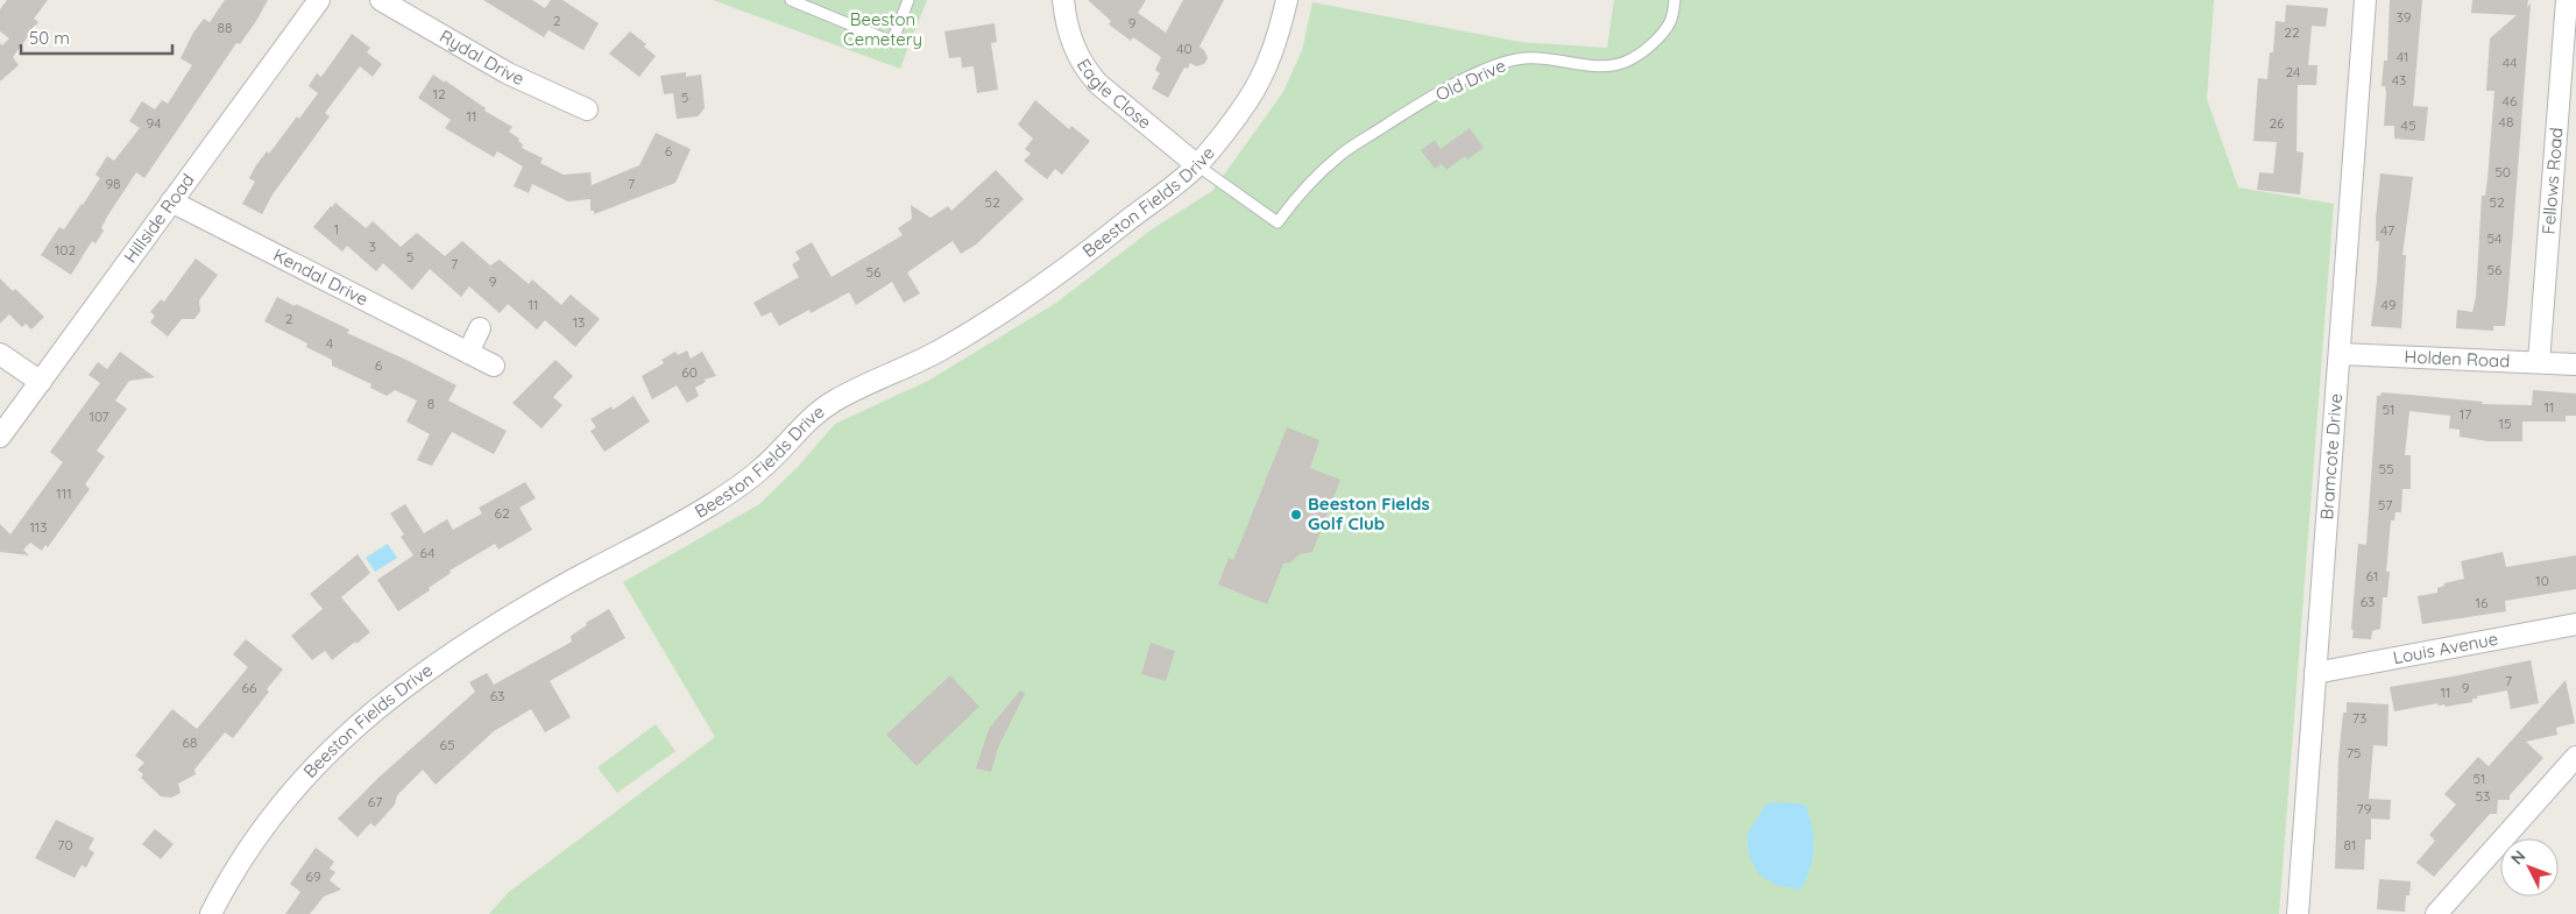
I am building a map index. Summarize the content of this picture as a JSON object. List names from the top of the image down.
{
  "streets": {
    "street": [
      "Rydal Drive",
      "Eagle Close",
      "Fellows Road",
      "Beeston Fields Drive",
      "Hillside Road",
      "Kendal Drive",
      "Holden Road",
      "Bramcote Drive",
      "Louis Avenue"
    ],
    "lane": ["Old Drive"]
  },
  "crossings": [
    ["Old Drive", "Eagle Close"],
    ["Old Drive", "Beeston Fields Drive"],
    ["Eagle Close", "Beeston Fields Drive"],
    ["Fellows Road", "Holden Road"],
    ["Hillside Road", "Kendal Drive"],
    ["Holden Road", "Bramcote Drive"],
    ["Bramcote Drive", "Louis Avenue"]
  ],
  "parks": ["Beeston Cemetery"],
  "places": ["Beeston Fields Golf Club"],
  "house_numbers": [
    "39",
    "2",
    "9",
    "88",
    "22",
    "40",
    "41",
    "44",
    "24",
    "43",
    "12",
    "5",
    "46",
    "11",
    "48",
    "94",
    "26",
    "45",
    "6",
    "50",
    "98",
    "7",
    "52",
    "52",
    "1",
    "47",
    "54",
    "3",
    "102",
    "5",
    "7",
    "56",
    "56",
    "9",
    "11",
    "49",
    "2",
    "13",
    "4",
    "6",
    "60",
    "8",
    "11",
    "51",
    "17",
    "107",
    "15",
    "55",
    "111",
    "57",
    "62",
    "113",
    "64",
    "61",
    "10",
    "63",
    "16",
    "7",
    "66",
    "9",
    "11",
    "63",
    "73",
    "68",
    "65",
    "75",
    "51",
    "53",
    "67",
    "79",
    "70",
    "81",
    "69"
  ],
  "scale_bar": "50 m",
  "north": "top left"
}
